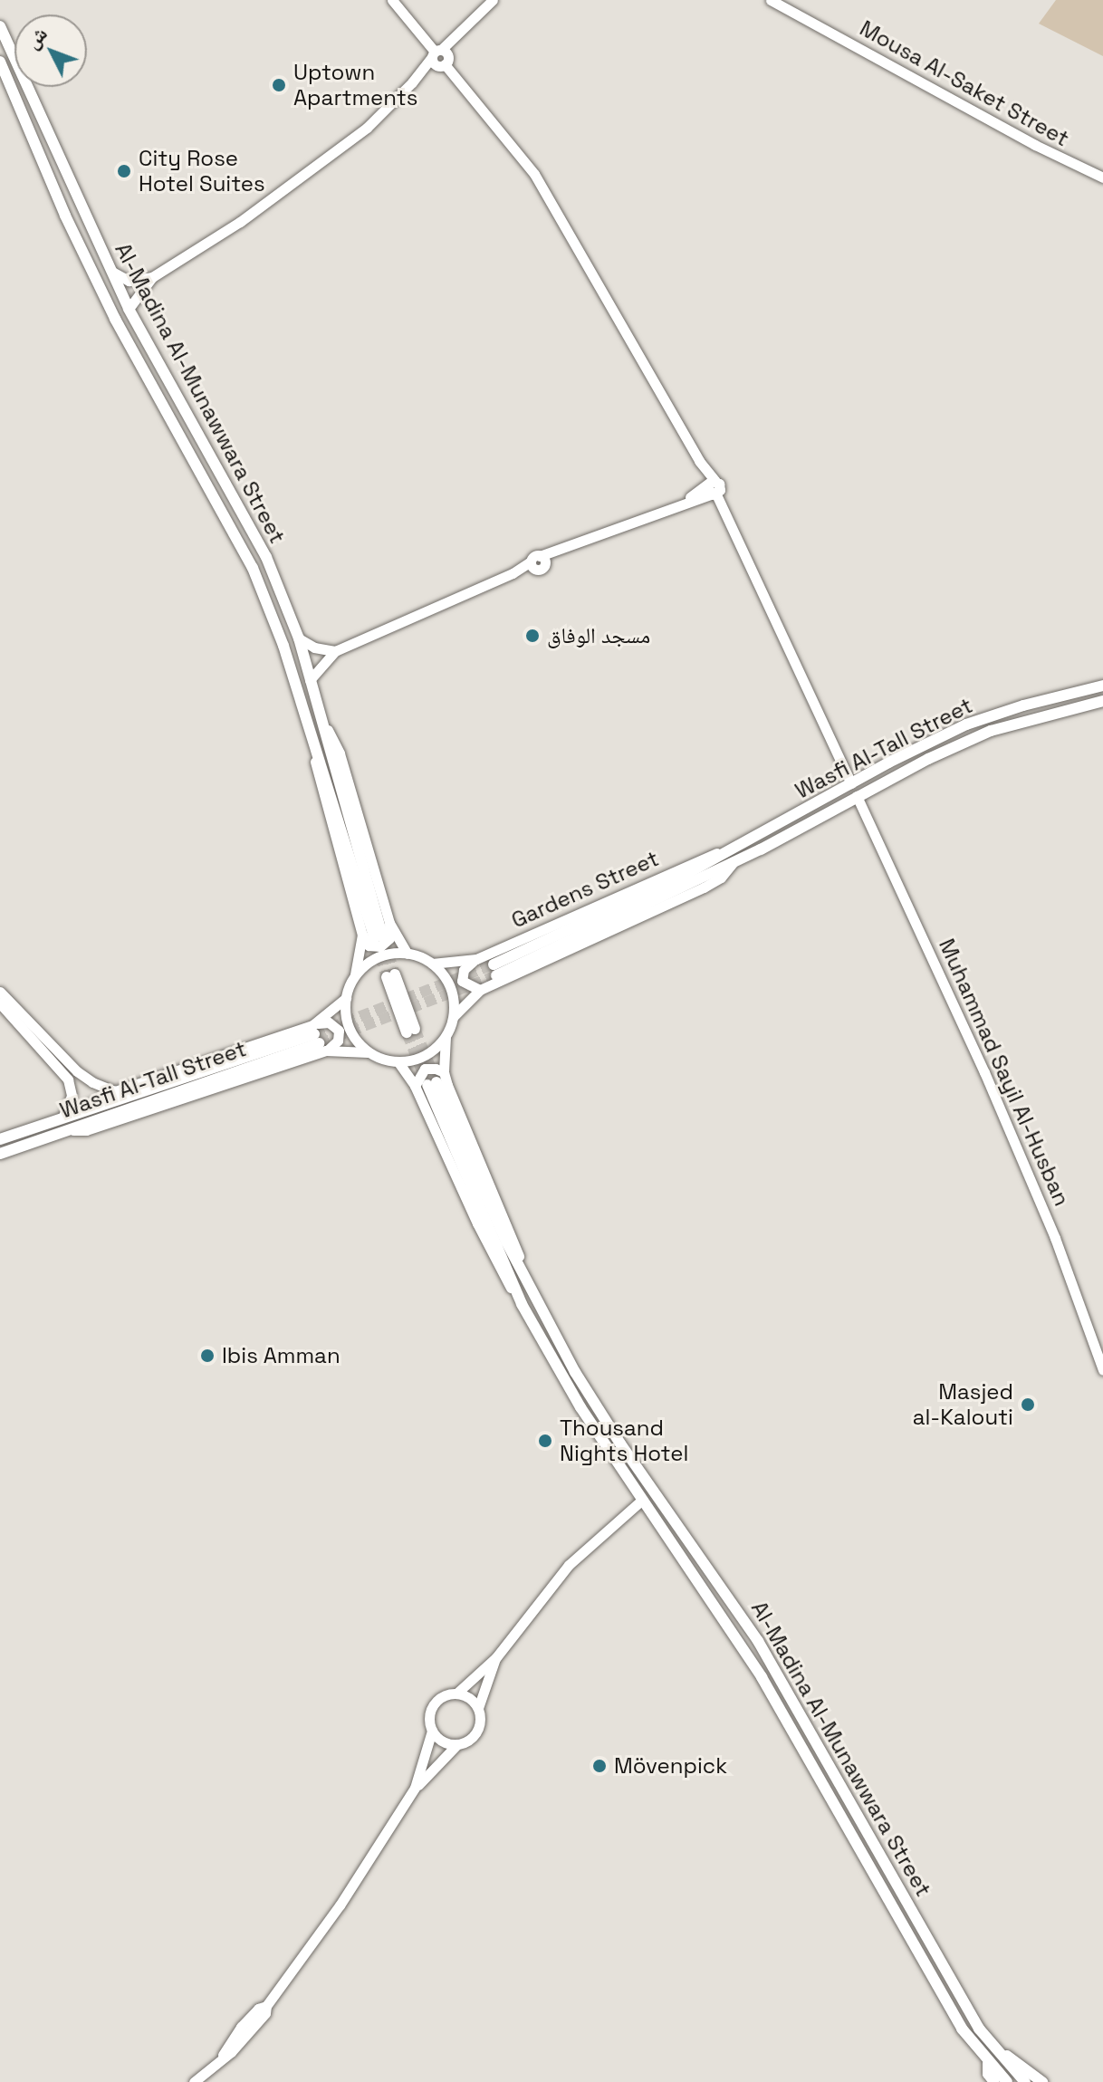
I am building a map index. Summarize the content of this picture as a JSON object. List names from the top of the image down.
{
  "streets": {
    "main road": ["Al-Madina Al-Munawwara Street", "Wasfi Al-Tall Street"],
    "street": ["Mousa Al-Saket Street", "Gardens Street", "Muhammad Sayil Al-Husban"]
  },
  "crossings": [
    ["Al-Madina Al-Munawwara Street", "Gardens Street"],
    ["Wasfi Al-Tall Street", "Gardens Street"],
    ["Wasfi Al-Tall Street", "Muhammad Sayil Al-Husban"]
  ],
  "places": [
    "Uptown Apartments",
    "City Rose Hotel Suites",
    "مسجد الوفاق",
    "Ibis Amman",
    "Masjed al-Kalouti",
    "Thousand Nights Hotel",
    "Mövenpick"
  ],
  "north": "top left"
}
